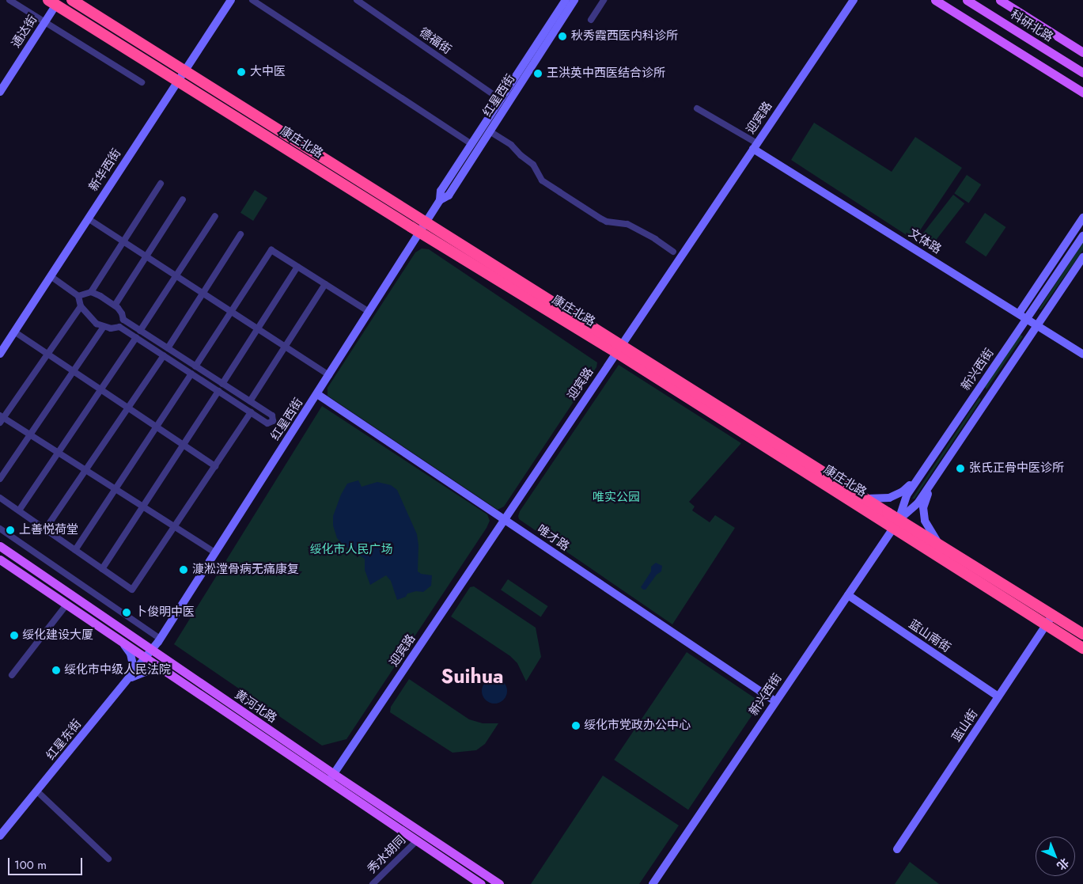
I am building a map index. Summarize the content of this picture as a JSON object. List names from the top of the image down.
{
  "streets": {
    "highway": ["康庄北路"],
    "main road": [
      "科研北路",
      "通达街",
      "红星西街",
      "迎宾路",
      "新华西街",
      "文体路",
      "新兴西街",
      "唯才路",
      "蓝山南街",
      "黄河北路",
      "蓝山街",
      "红星东街"
    ],
    "street": ["德福街", "秀水胡同"]
  },
  "crossings": [
    ["通达街", "康庄北路"],
    ["德福街", "红星西街"],
    ["红星西街", "康庄北路"],
    ["红星西街", "唯才路"],
    ["红星西街", "黄河北路"],
    ["红星西街", "红星东街"],
    ["迎宾路", "康庄北路"],
    ["迎宾路", "文体路"],
    ["迎宾路", "唯才路"],
    ["迎宾路", "黄河北路"],
    ["康庄北路", "新华西街"],
    ["康庄北路", "新兴西街"],
    ["康庄北路", "蓝山街"],
    ["文体路", "新兴西街"],
    ["新兴西街", "唯才路"],
    ["新兴西街", "蓝山南街"],
    ["蓝山南街", "蓝山街"],
    ["黄河北路", "红星东街"],
    ["黄河北路", "秀水胡同"]
  ],
  "districts": ["Suihua"],
  "parks": ["唯实公园", "绥化市人民广场"],
  "places": [
    "秋秀霞西医内科诊所",
    "大中医",
    "王洪英中西医结合诊所",
    "张氏正骨中医诊所",
    "上善悦荷堂",
    "漮淞漟骨病无痛康复",
    "卜俊明中医",
    "绥化建设大厦",
    "绥化市中级人民法院",
    "绥化市党政办公中心"
  ],
  "scale_bar": "100 m",
  "north": "bottom right"
}
